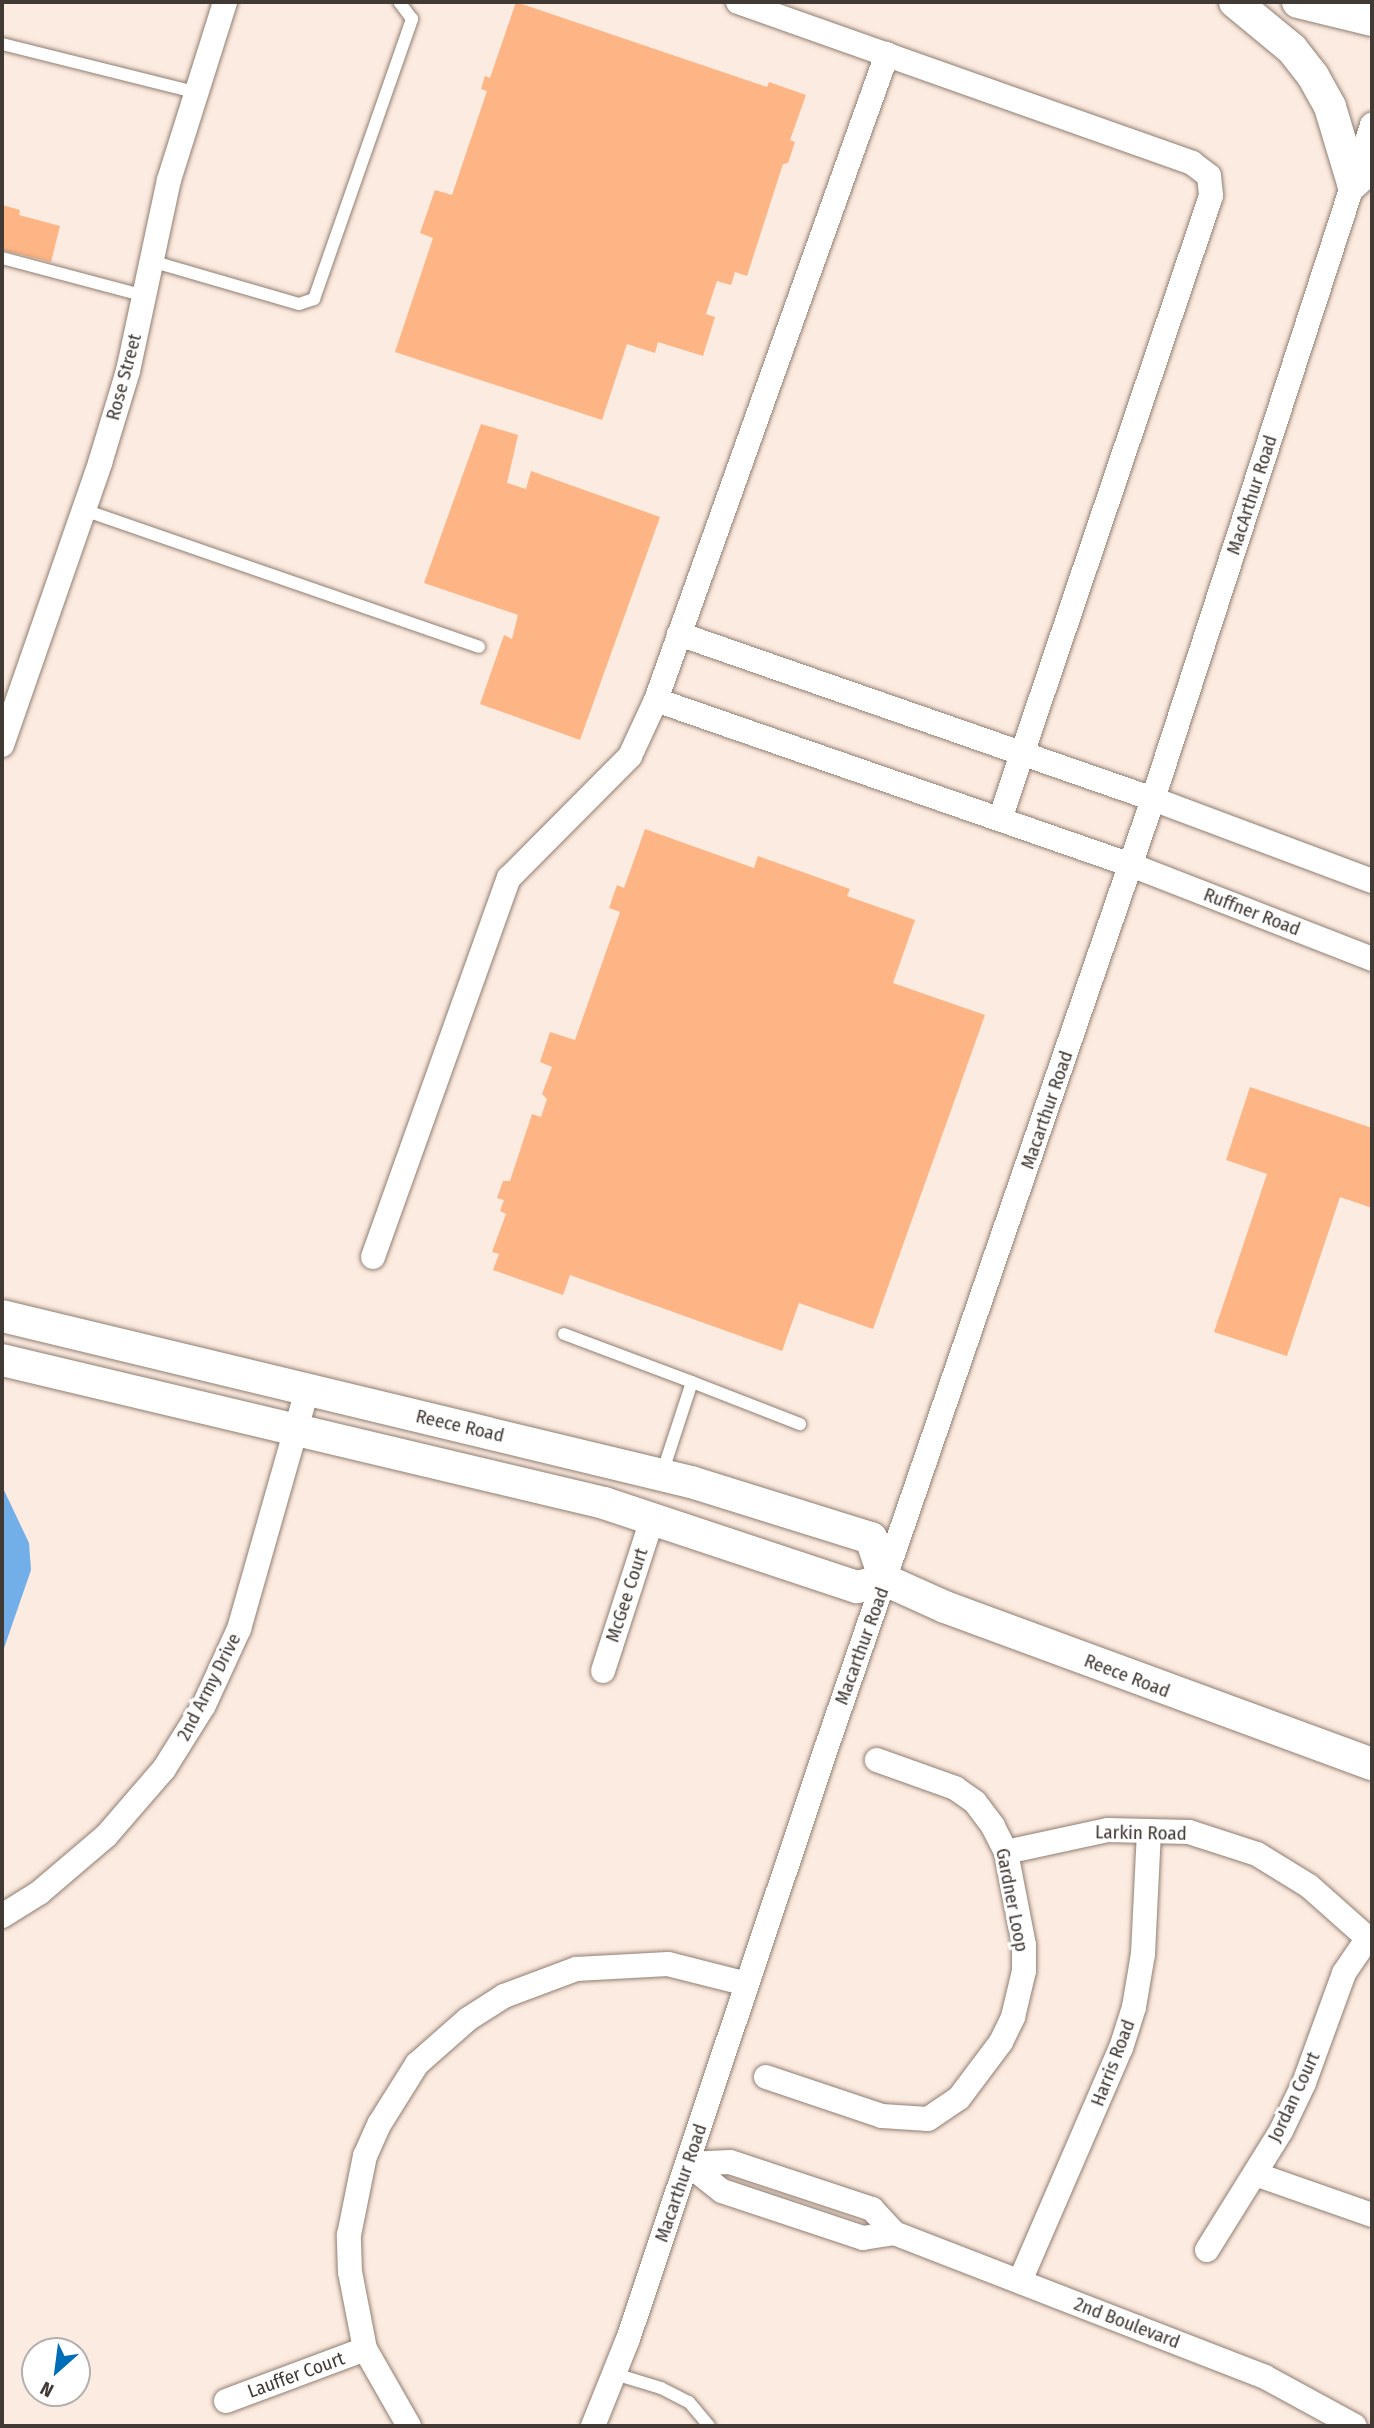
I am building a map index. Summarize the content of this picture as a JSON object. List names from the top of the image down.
{
  "streets": {
    "street": [
      "Rose Street",
      "MacArthur Road",
      "Ruffner Road",
      "Macarthur Road",
      "Reece Road",
      "McGee Court",
      "2nd Army Drive",
      "Larkin Road",
      "Gardner Loop",
      "Harris Road",
      "Jordan Court",
      "2nd Boulevard",
      "Lauffer Court"
    ]
  },
  "crossings": [
    ["MacArthur Road", "Ruffner Road"],
    ["MacArthur Road", "Macarthur Road"],
    ["Ruffner Road", "Macarthur Road"],
    ["Macarthur Road", "Reece Road"],
    ["Macarthur Road", "2nd Boulevard"],
    ["Reece Road", "2nd Army Drive"],
    ["Larkin Road", "Gardner Loop"],
    ["Larkin Road", "Harris Road"],
    ["Larkin Road", "Jordan Court"],
    ["Harris Road", "2nd Boulevard"]
  ],
  "north": "bottom left"
}
